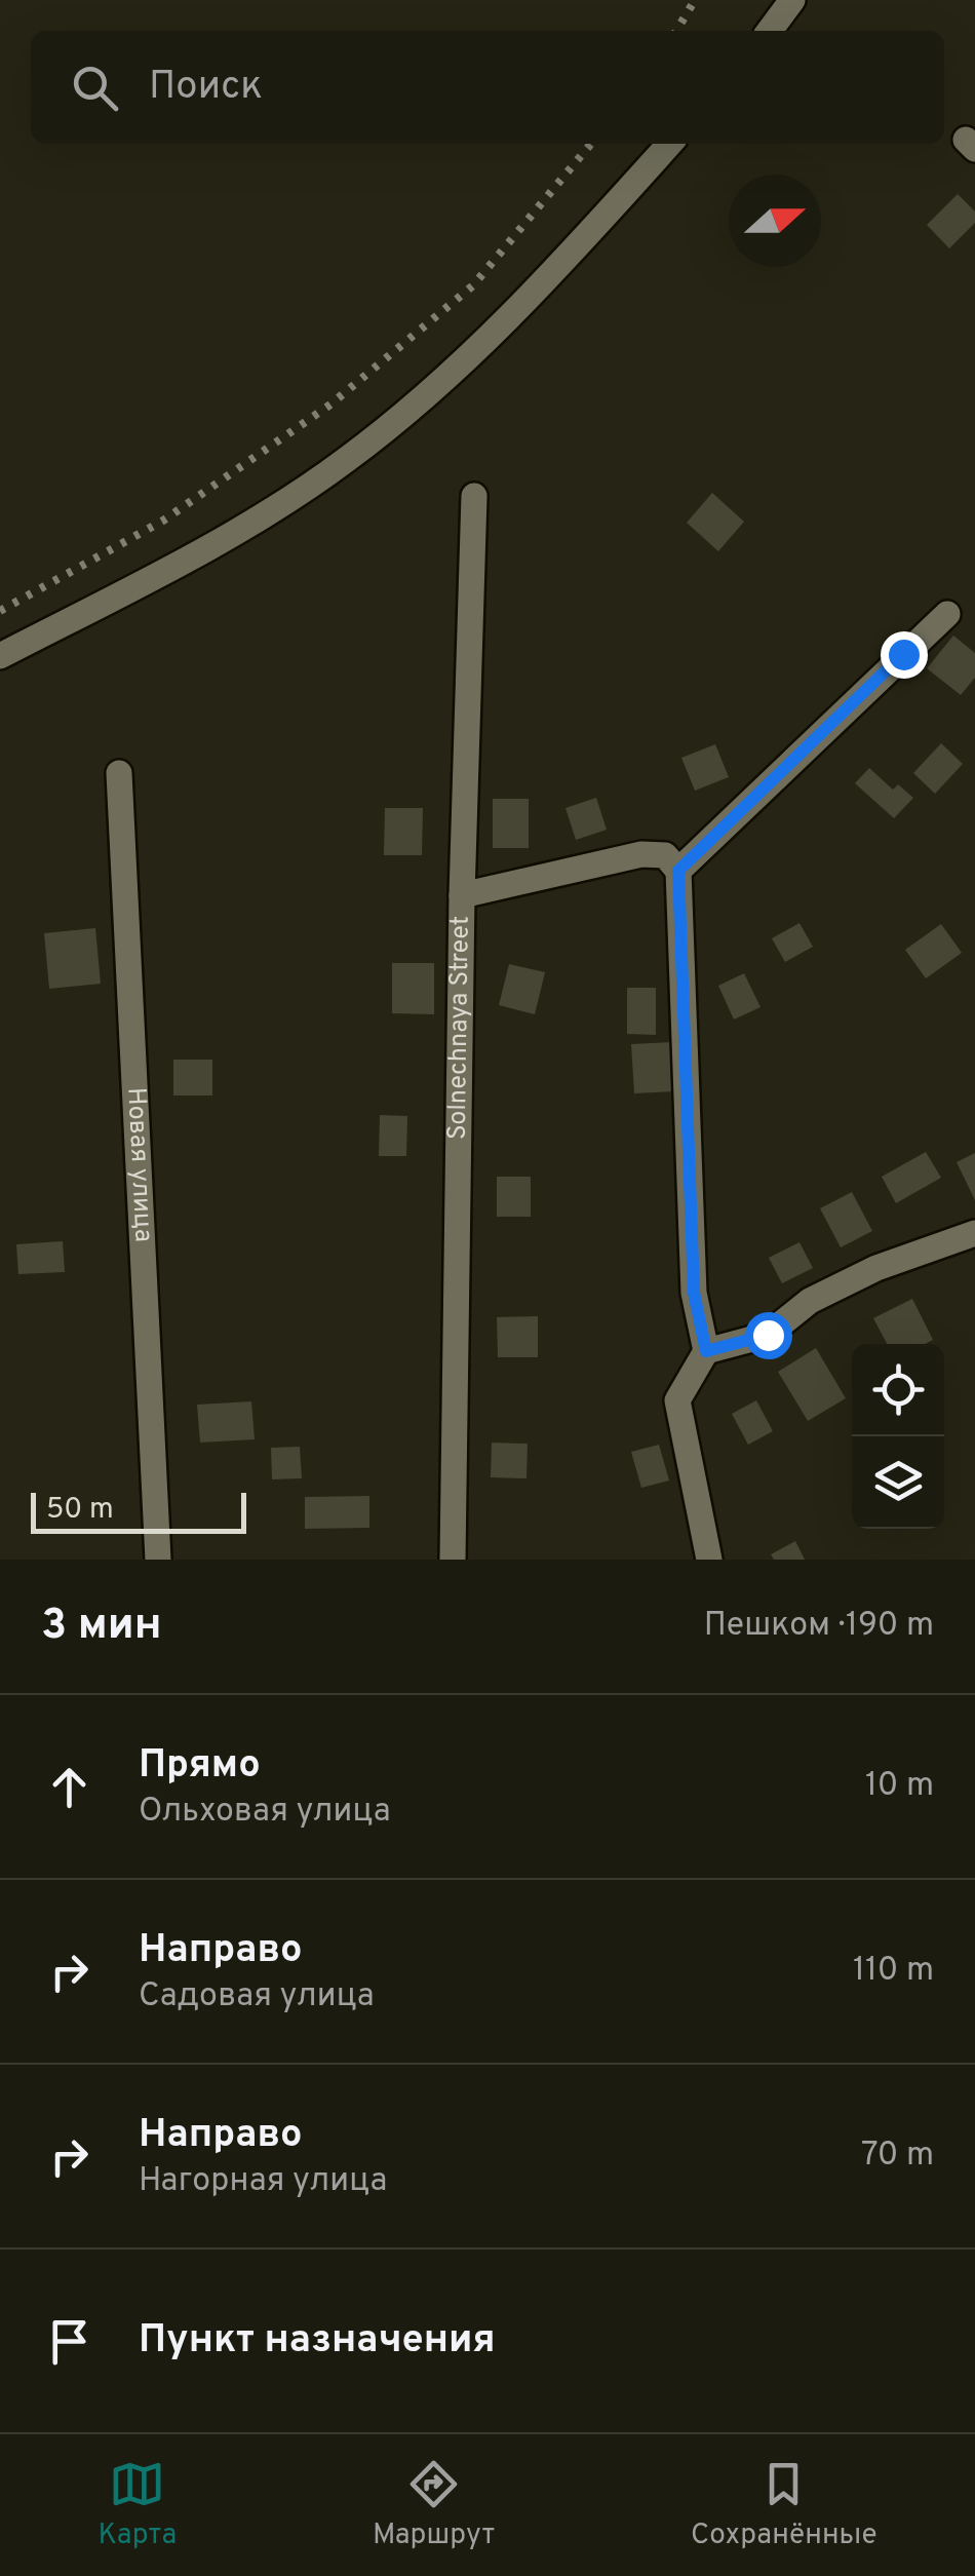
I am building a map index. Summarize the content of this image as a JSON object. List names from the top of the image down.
{
  "streets": {
    "street": ["Solnechnaya Street", "Новая улица"]
  },
  "scale_bar": "50 m",
  "north": "right",
  "page": {
    "search": "Поиск",
    "scale": "50 m",
    "heading": ["3 мин", "Пешком · 190 m"],
    "list": [
      ["Прямо", "Ольховая улица", "10 m"],
      ["Направо", "Садовая улица", "110 m"],
      ["Направо", "Нагорная улица", "70 m"],
      "Пункт назначения"
    ],
    "nav": ["Карта", "Маршрут", "Сохранённые"]
  }
}
